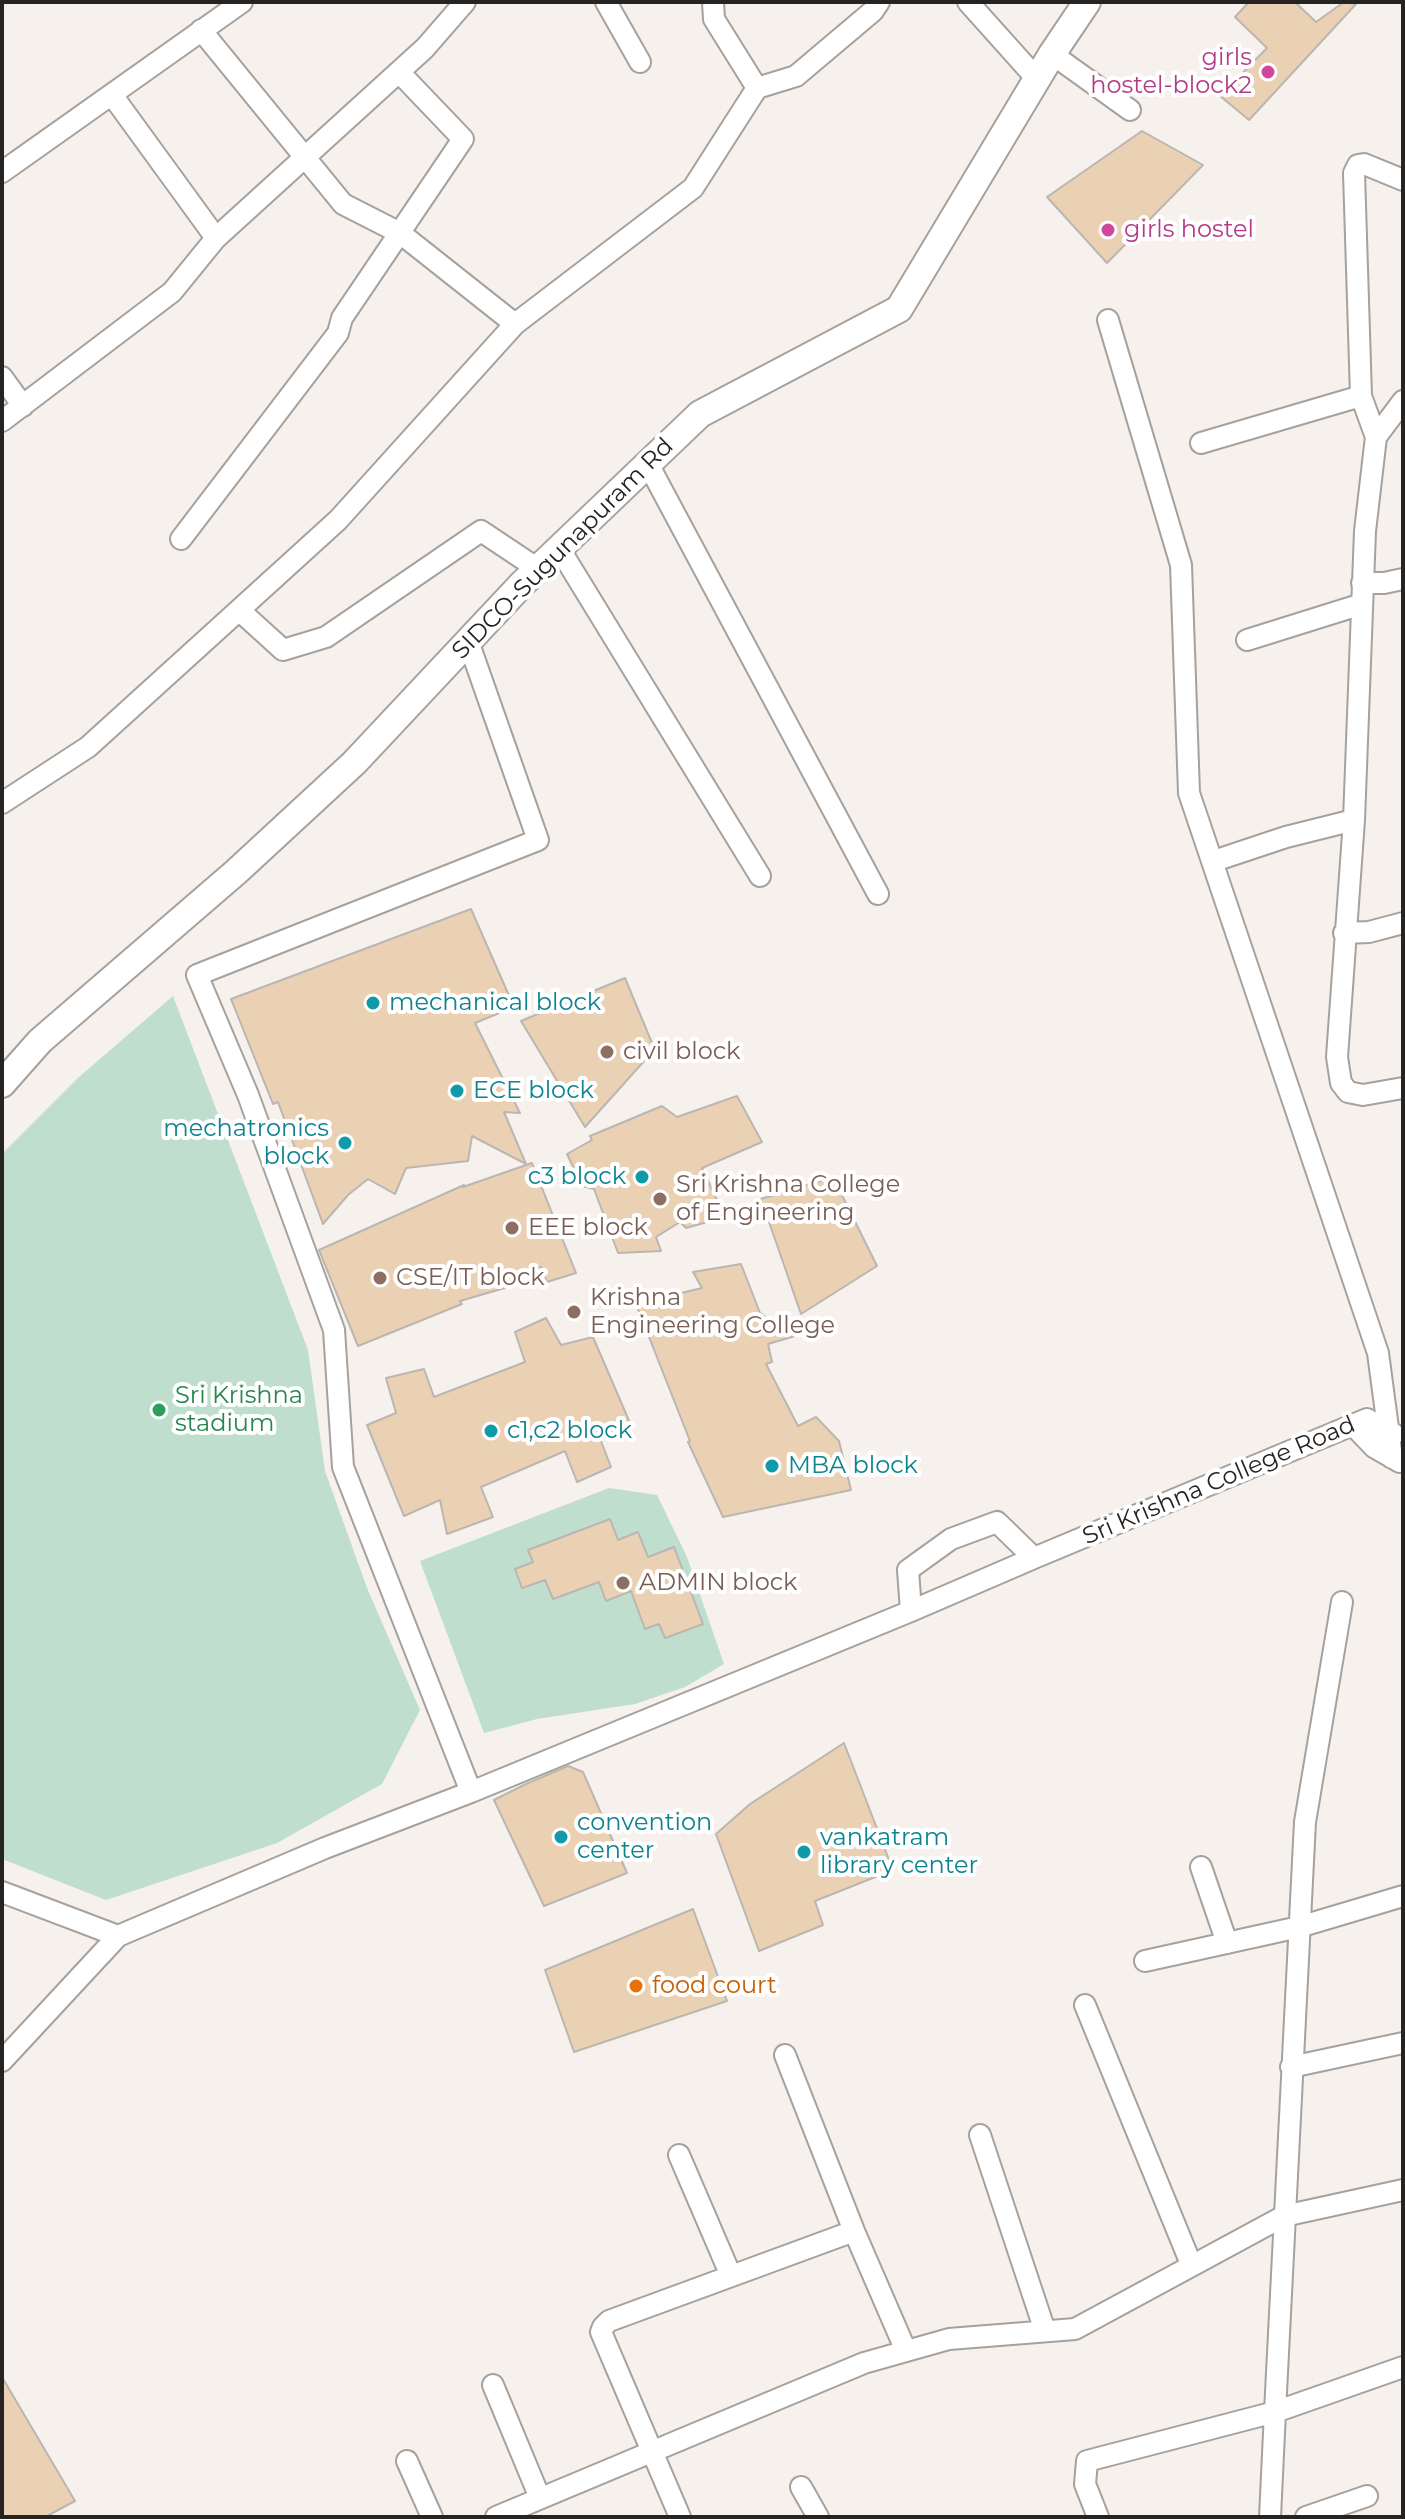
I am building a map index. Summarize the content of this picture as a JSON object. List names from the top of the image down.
{
  "streets": {
    "street": ["SIDCO-Sugunapuram Rd", "Sri Krishna College Road"]
  },
  "places": [
    "girls hostel-block2",
    "girls hostel",
    "mechanical block",
    "civil block",
    "ECE block",
    "mechatronics block",
    "c3 block",
    "Sri Krishna College of Engineering",
    "EEE block",
    "CSE/IT block",
    "Krishna Engineering College",
    "Sri Krishna stadium",
    "c1,c2 block",
    "MBA block",
    "ADMIN block",
    "convention center",
    "vankatram library center",
    "food court"
  ]
}
